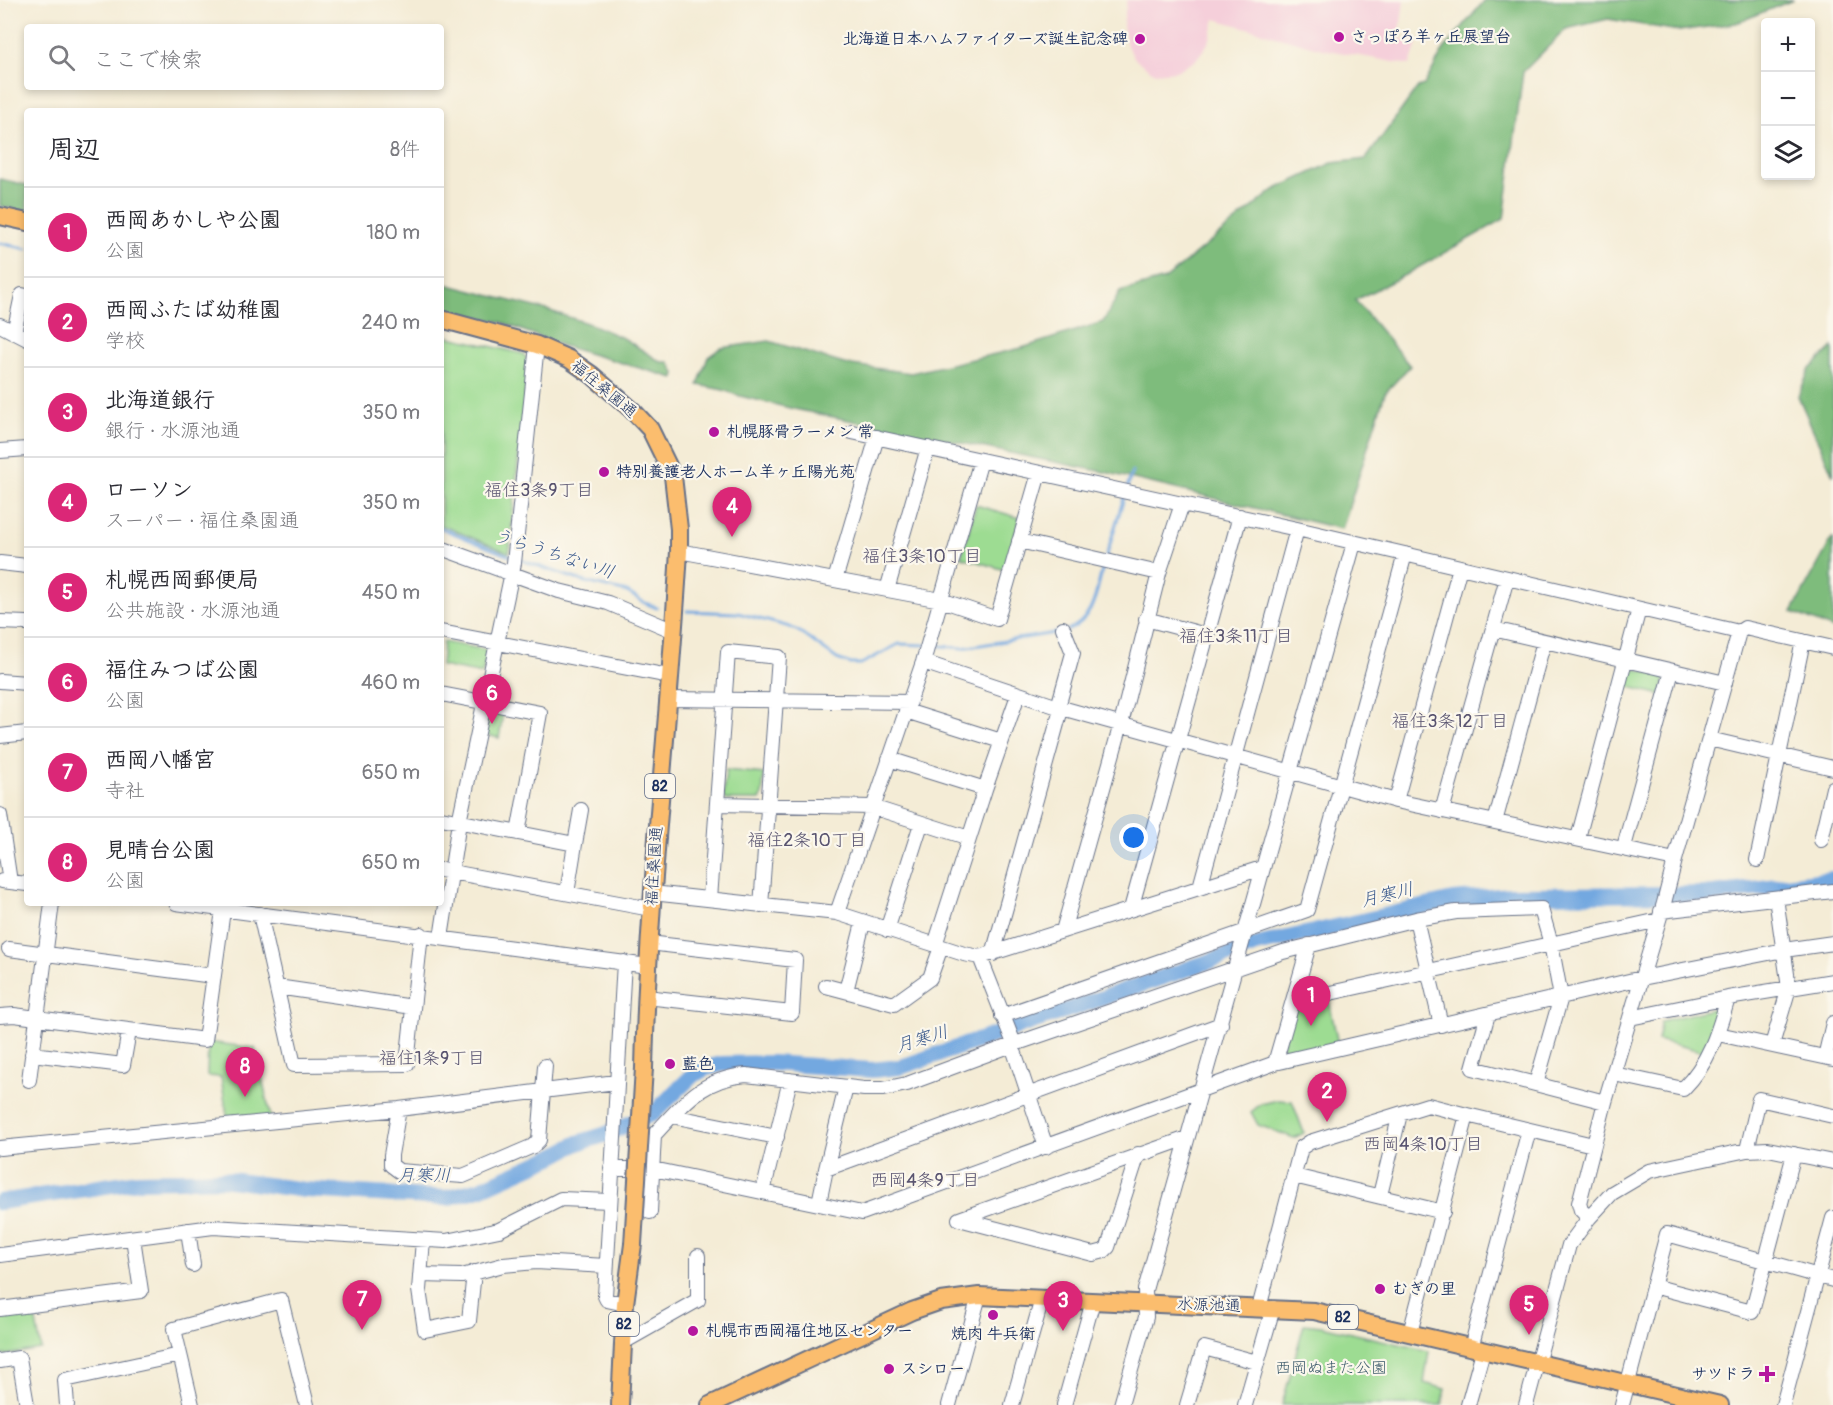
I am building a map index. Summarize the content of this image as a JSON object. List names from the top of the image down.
{
  "streets": {
    "main road": ["福住桑園通", "82", "水源池通"]
  },
  "districts": [
    "福住3条9丁目",
    "福住3条10丁目",
    "福住3条11丁目",
    "福住3条12丁目",
    "福住2条10丁目",
    "福住1条9丁目",
    "西岡4条10丁目",
    "西岡4条9丁目"
  ],
  "water": ["うらうちない川", "月寒川"],
  "parks": ["西岡ぬまた公園"],
  "places": {
    "other": [
      "さっぽろ羊ヶ丘展望台",
      "北海道日本ハムファイターズ誕生記念碑",
      "札幌豚骨ラーメン 常",
      "特別養護老人ホーム羊ヶ丘陽光苑",
      "藍色",
      "むぎの里",
      "焼肉 牛兵衛",
      "札幌市西岡福住地区センター",
      "スシロー"
    ],
    "health": ["サツドラ"]
  },
  "page": {
    "map_buttons": ["+", "−"],
    "search": "ここで検索",
    "heading": ["周辺", "8件"],
    "list": [
      {
        "mark": "1",
        "name": "西岡あかしや公園",
        "note": "公園",
        "value": "180 m"
      },
      {
        "mark": "2",
        "name": "西岡ふたば幼稚園",
        "note": "学校",
        "value": "240 m"
      },
      {
        "mark": "3",
        "name": "北海道銀行",
        "note": "銀行 · 水源池通",
        "value": "350 m"
      },
      {
        "mark": "4",
        "name": "ローソン",
        "note": "スーパー · 福住桑園通",
        "value": "350 m"
      },
      {
        "mark": "5",
        "name": "札幌西岡郵便局",
        "note": "公共施設 · 水源池通",
        "value": "450 m"
      },
      {
        "mark": "6",
        "name": "福住みつば公園",
        "note": "公園",
        "value": "460 m"
      },
      {
        "mark": "7",
        "name": "西岡八幡宮",
        "note": "寺社",
        "value": "650 m"
      },
      {
        "mark": "8",
        "name": "見晴台公園",
        "note": "公園",
        "value": "650 m"
      }
    ],
    "pins": [
      "4",
      "6",
      "1",
      "8",
      "2",
      "7",
      "3",
      "5"
    ]
  }
}
